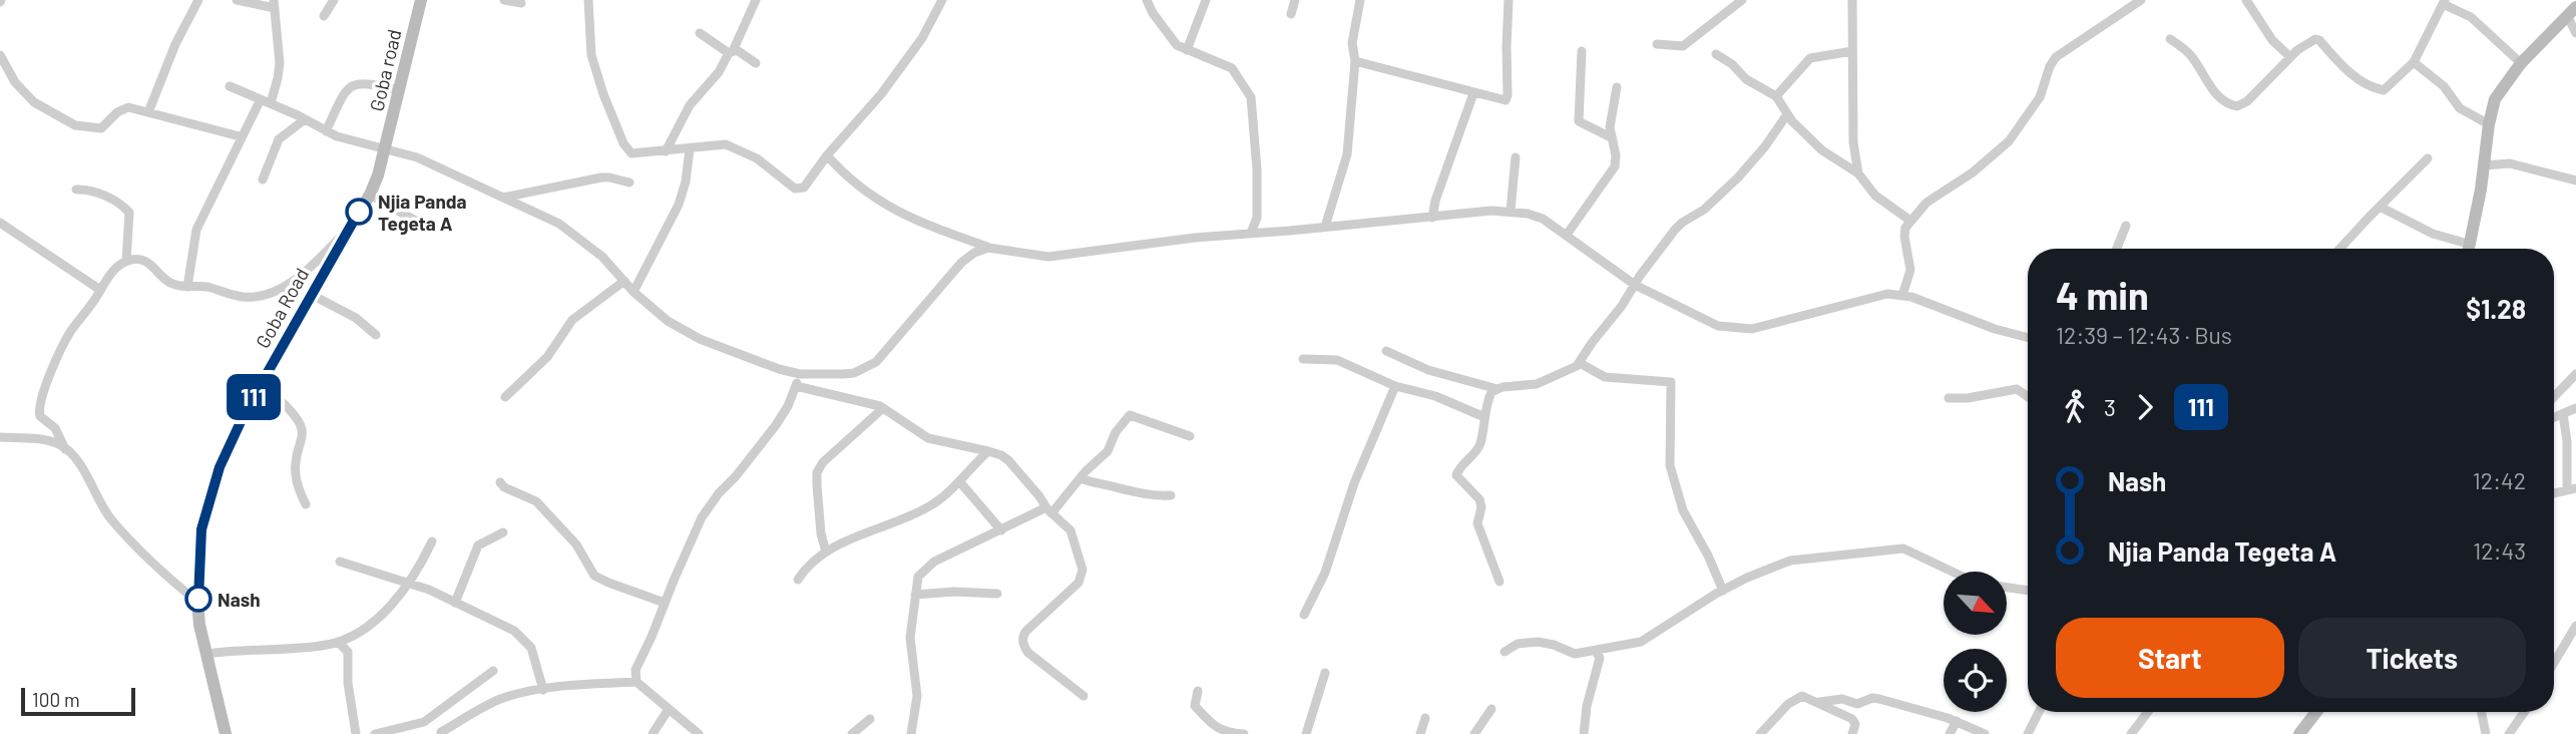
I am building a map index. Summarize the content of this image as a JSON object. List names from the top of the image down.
{
  "streets": {
    "main road": ["Goba road", "Goba Road"]
  },
  "crossings": [
    ["Goba road", "Goba Road"]
  ],
  "places": ["Njia Panda Tegeta A", "Nash"],
  "lines": ["bus line 111"],
  "scale_bar": "100 m",
  "north": "bottom right",
  "page": {
    "on_map": "111",
    "heading": ["4 min", "12:39 – 12:43 · Bus", "$1.28"],
    "legs": ["3", "111"],
    "list": [
      {
        "name": "Nash",
        "value": "12:42"
      },
      {
        "name": "Njia Panda Tegeta A",
        "value": "12:43"
      }
    ],
    "buttons": ["Start", "Tickets"],
    "scale": "100 m"
  }
}
